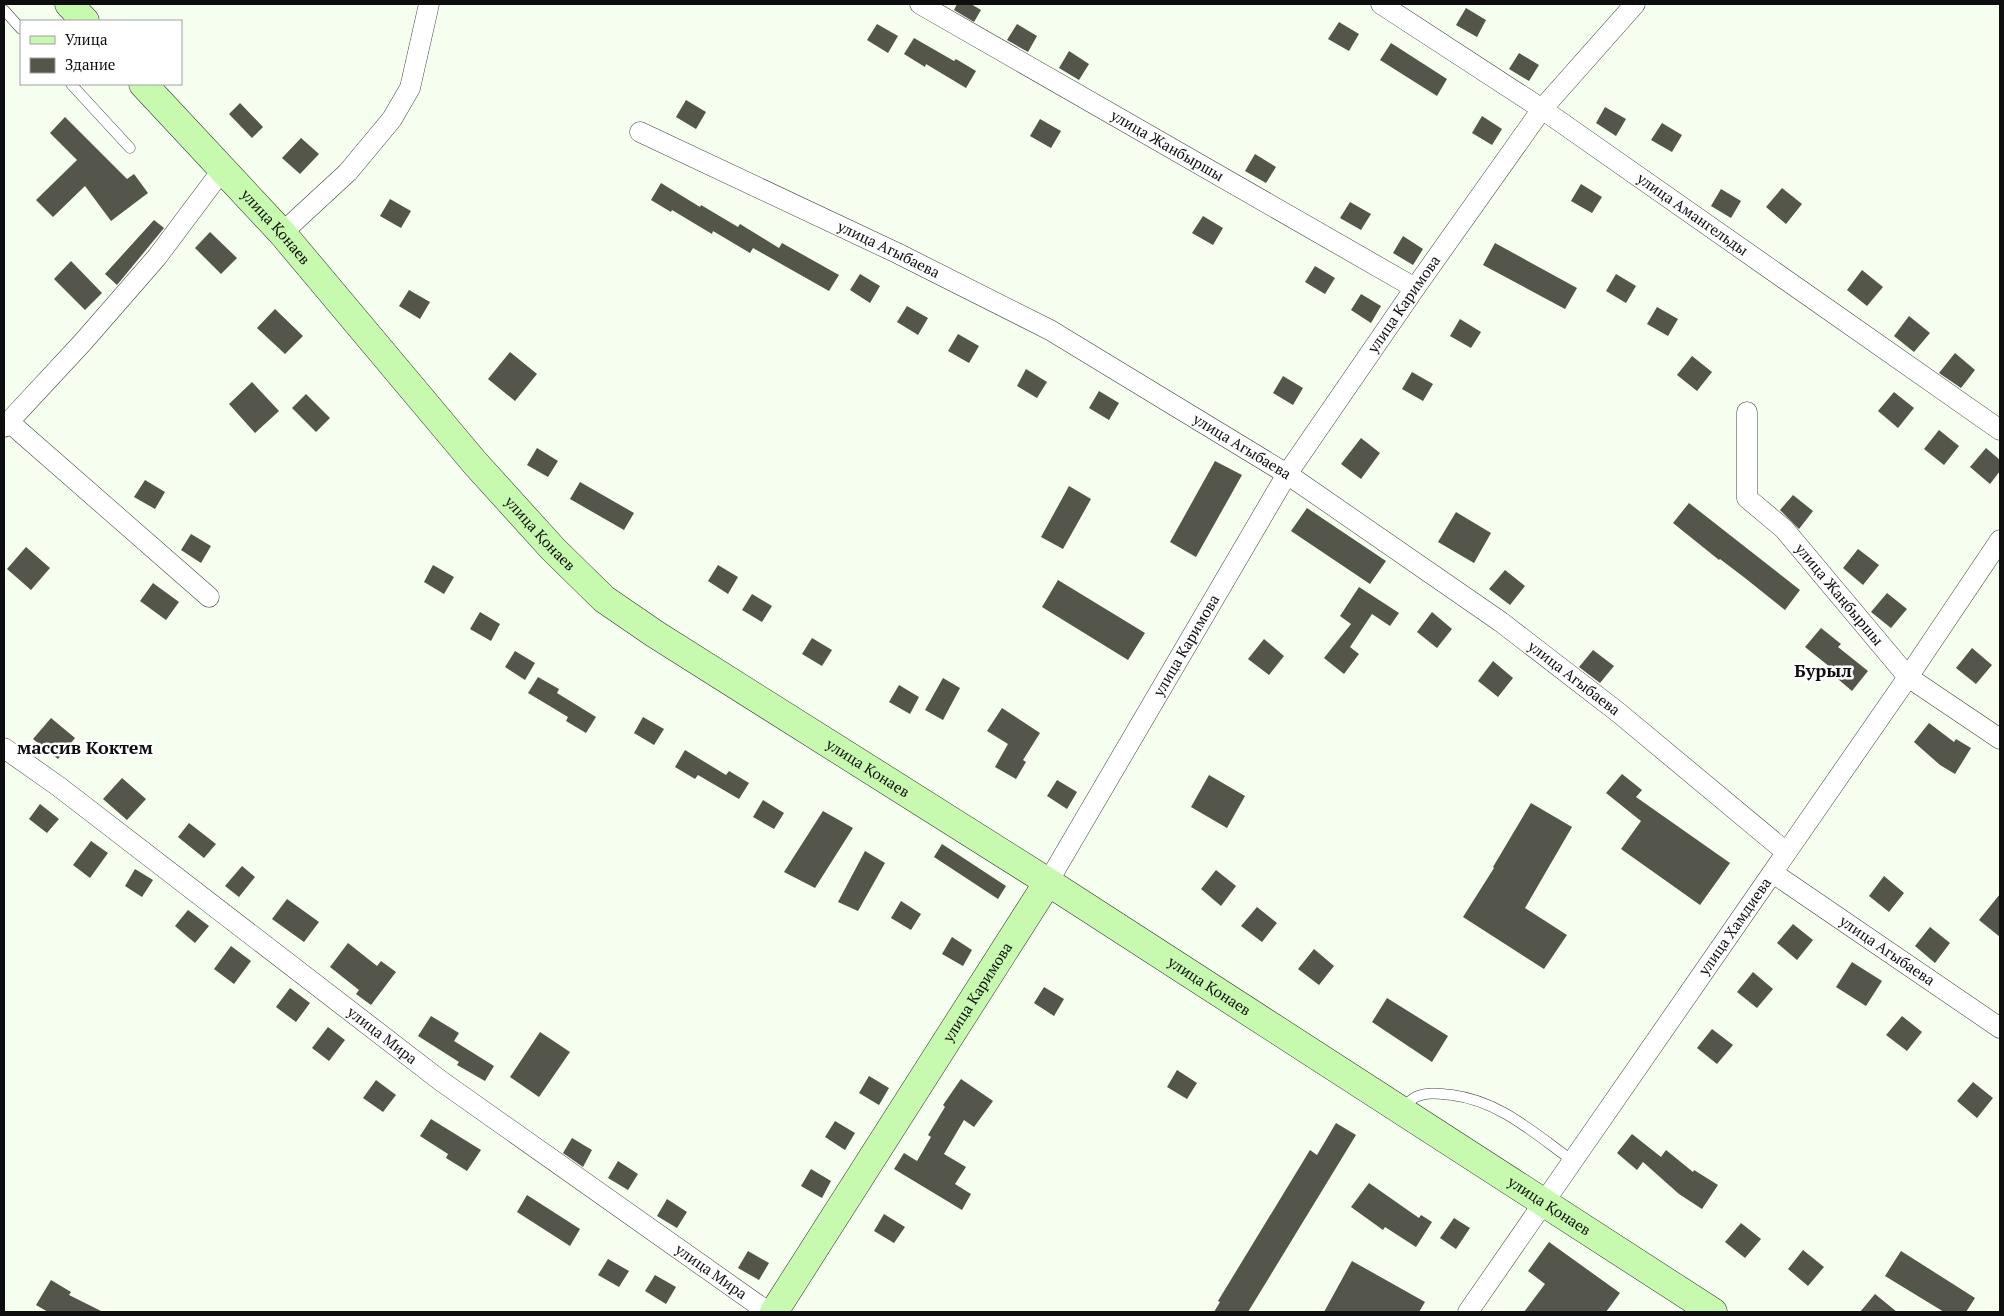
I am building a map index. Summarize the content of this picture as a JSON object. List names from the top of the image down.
{
  "streets": {
    "main road": ["улица Қонаев", "улица Каримова"],
    "street": [
      "улица Жанбыршы",
      "улица Амангельды",
      "улица Агыбаева",
      "улица Жаңбыршы",
      "улица Хамдиева",
      "улица Мира"
    ]
  },
  "crossings": [
    ["улица Жанбыршы", "улица Каримова"],
    ["улица Амангельды", "улица Каримова"],
    ["улица Қонаев", "улица Каримова"],
    ["улица Қонаев", "улица Хамдиева"],
    ["улица Агыбаева", "улица Каримова"],
    ["улица Агыбаева", "улица Хамдиева"],
    ["улица Жаңбыршы", "улица Хамдиева"]
  ],
  "districts": ["Бурыл", "массив Коктем"],
  "legend": ["Улица", "Здание"]
}
